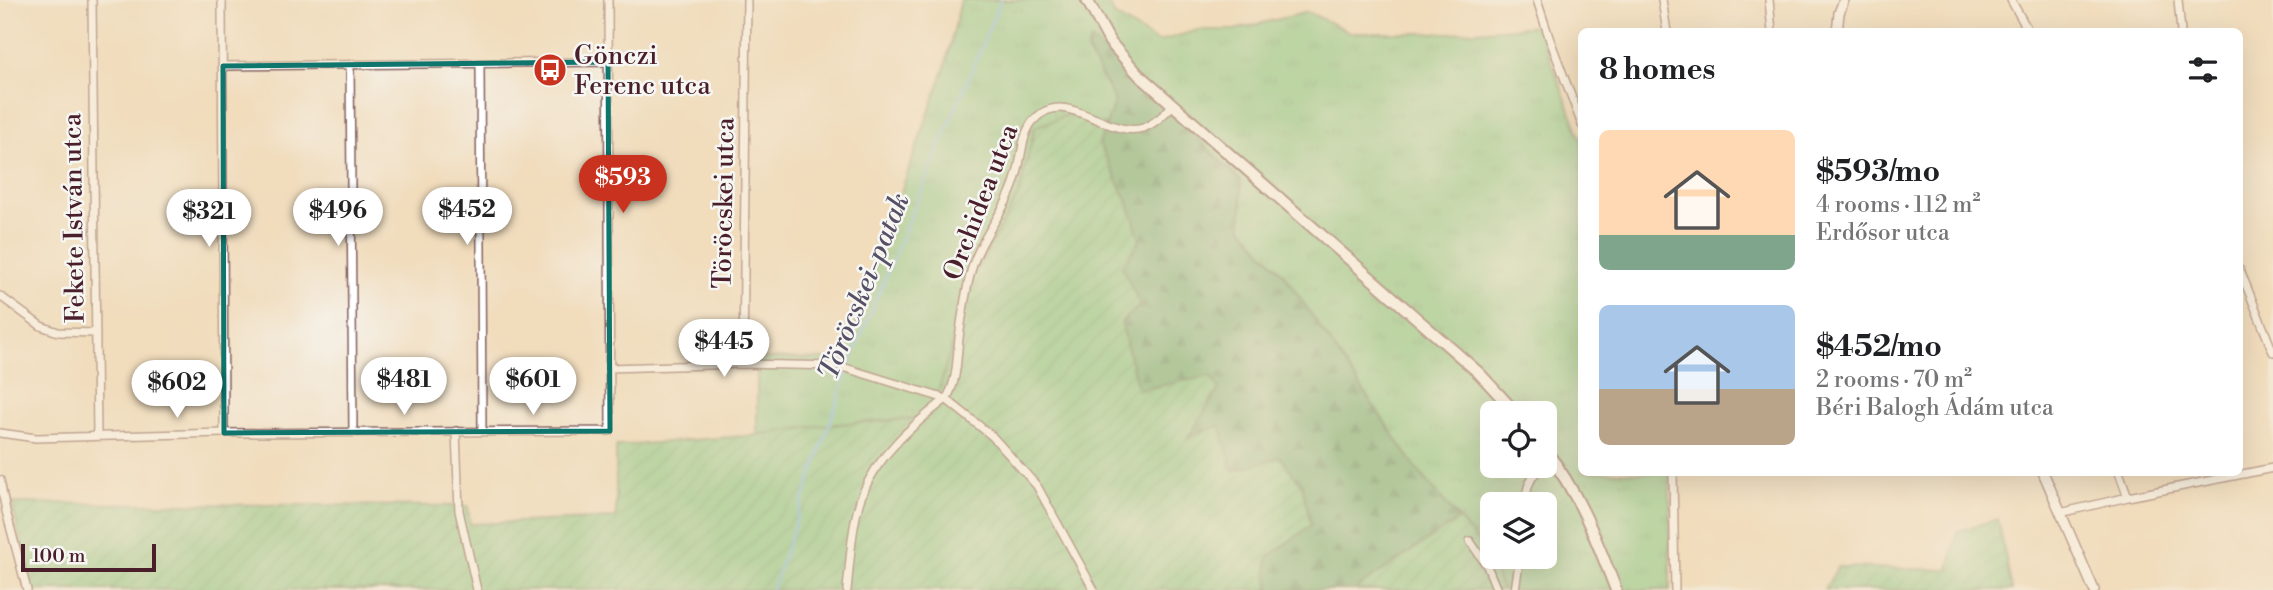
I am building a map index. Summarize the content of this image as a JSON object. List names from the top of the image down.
{
  "streets": {
    "street": ["Orchidea utca", "Töröcskei utca", "Fekete István utca"]
  },
  "water": ["Töröcskei-patak"],
  "places": {
    "bus stop": ["Gönczi Ferenc utca"]
  },
  "scale_bar": "100 m",
  "page": {
    "heading": "8 homes",
    "list": [
      {
        "name": "$593/mo",
        "note": "4 rooms · 112 m² · Erdősor utca"
      },
      {
        "name": "$452/mo",
        "note": "2 rooms · 70 m² · Béri Balogh Ádám utca"
      }
    ],
    "price": [
      "$593",
      "$452",
      "$496",
      "$321",
      "$445",
      "$481",
      "$601",
      "$602"
    ],
    "scale": "100 m"
  }
}
